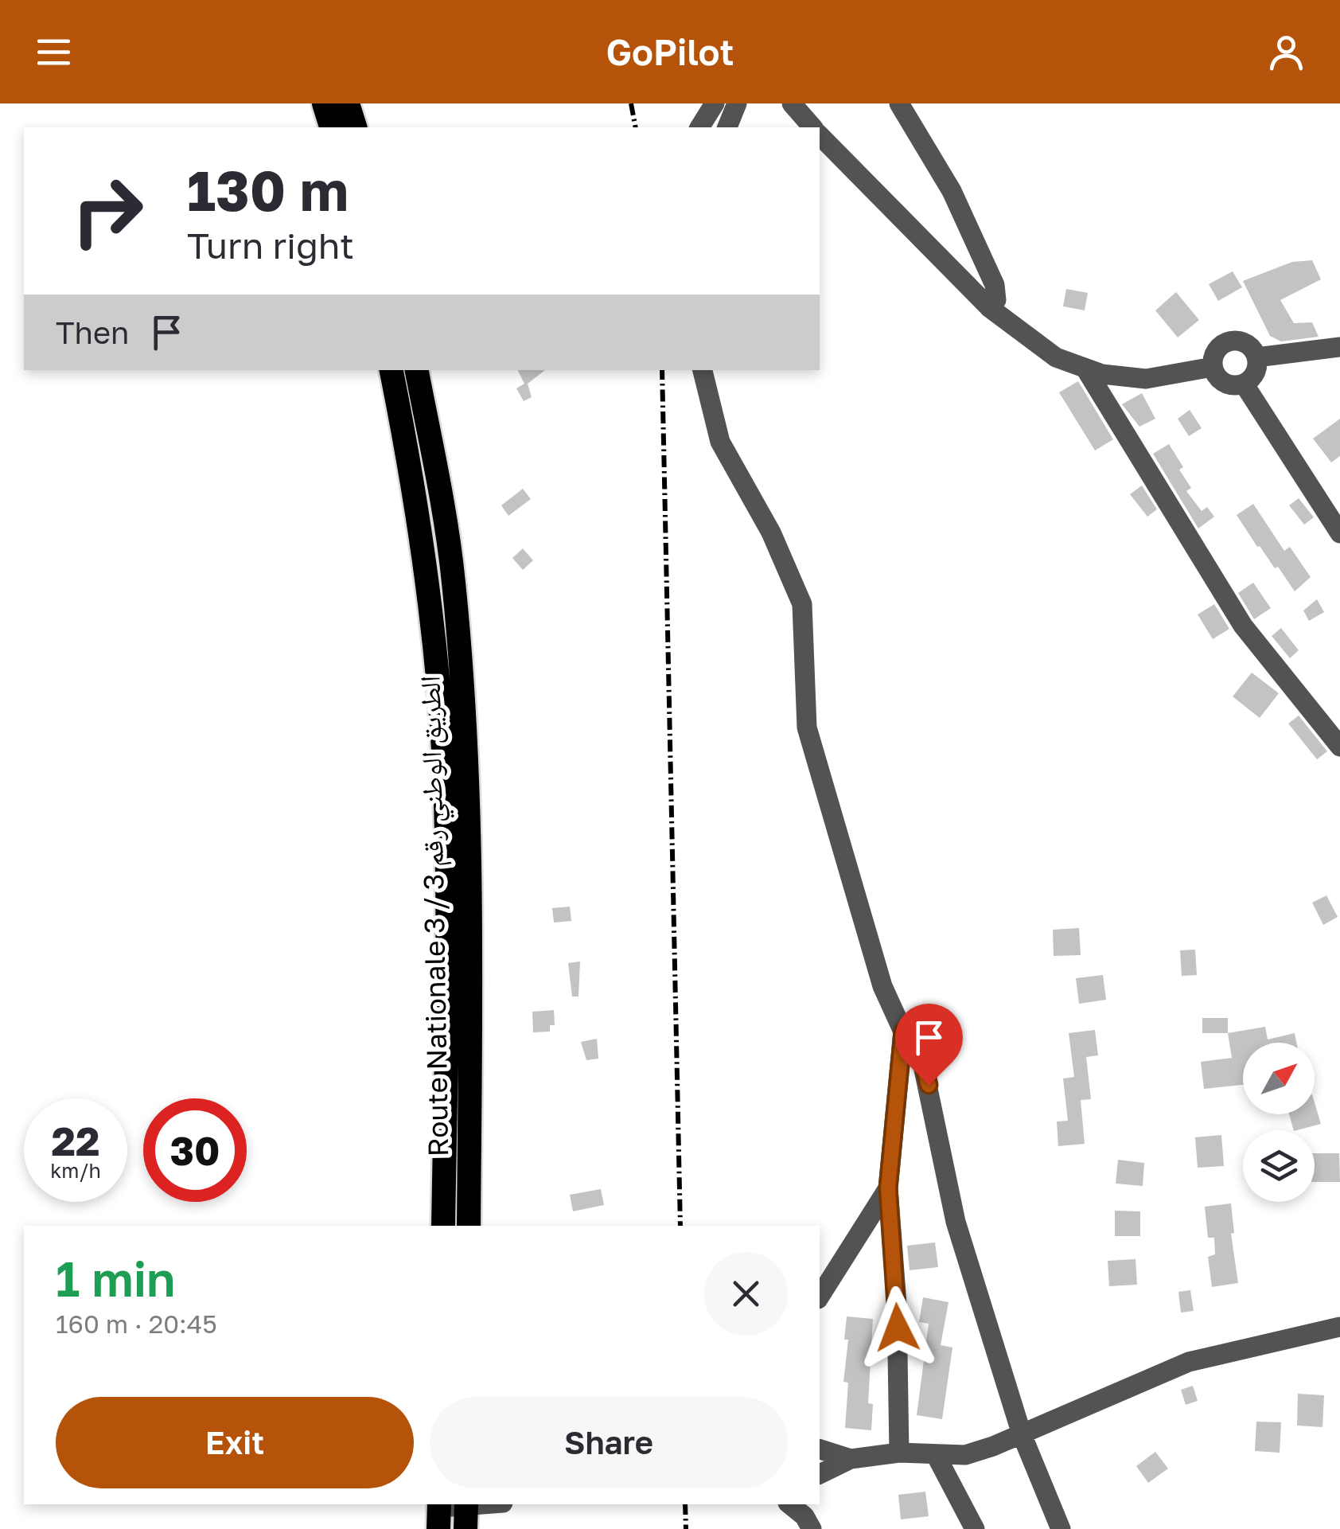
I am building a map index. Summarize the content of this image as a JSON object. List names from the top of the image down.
{
  "streets": {
    "highway": ["Route Nationale 3 / الطريق الوطني رقم 3"]
  },
  "north": "top right",
  "page": {
    "header": "GoPilot",
    "turn": ["130 m", "Turn right"],
    "then": "Then",
    "speed": "22 km/h",
    "limit": "30",
    "heading": ["1 min", "160 m · 20:45"],
    "buttons": ["Exit", "Share"]
  }
}
